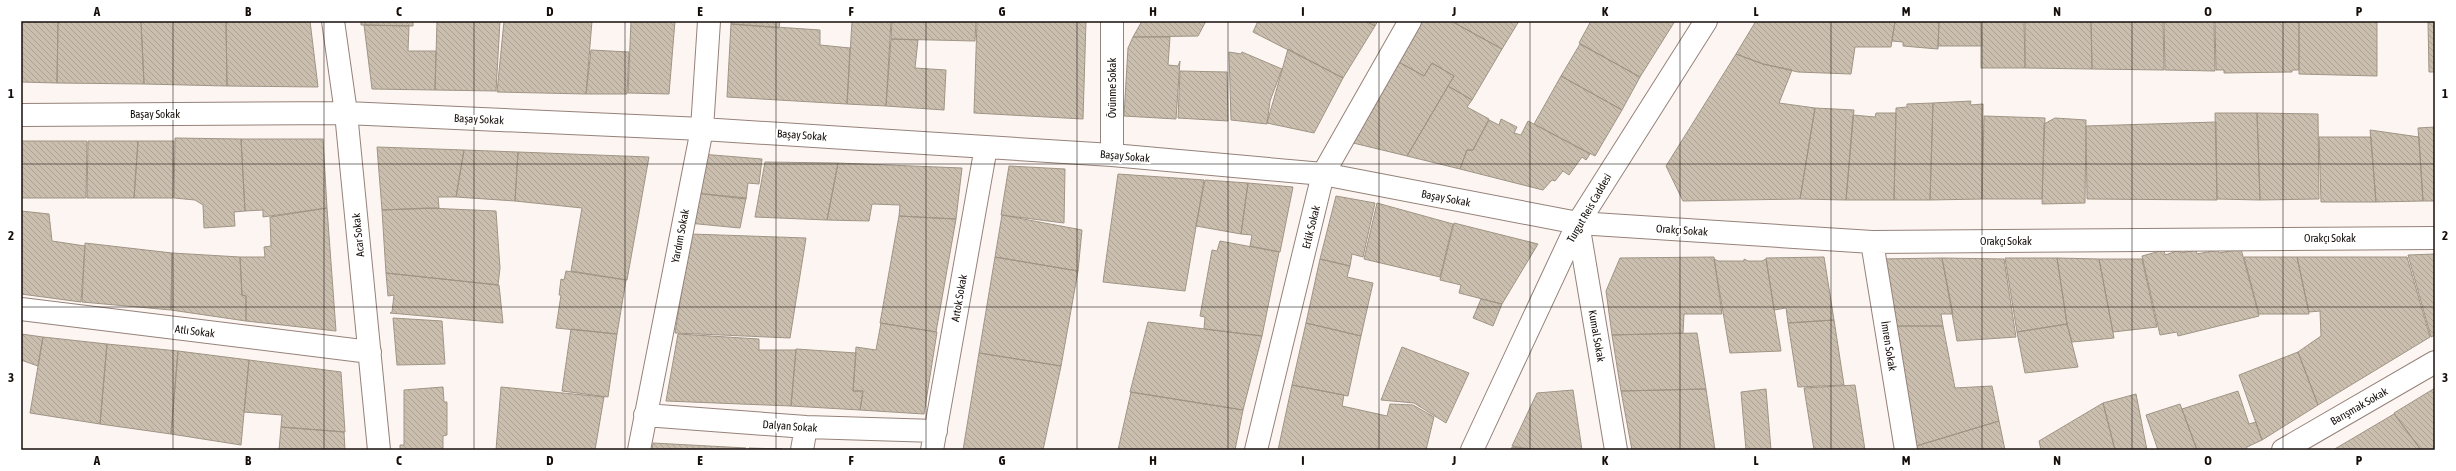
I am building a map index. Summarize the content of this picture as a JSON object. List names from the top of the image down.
{
  "streets": {
    "street": [
      "Övünme Sokak",
      "Başay Sokak",
      "Turgut Reis Caddesi",
      "Erlik Sokak",
      "Orakçı Sokak",
      "Acar Sokak",
      "Yardım Sokak",
      "Artok Sokak",
      "Atlı Sokak",
      "Kumal Sokak",
      "İmren Sokak",
      "Barışmak Sokak",
      "Dalyan Sokak"
    ]
  },
  "crossings": [
    ["Övünme Sokak", "Başay Sokak"],
    ["Başay Sokak", "Turgut Reis Caddesi"],
    ["Başay Sokak", "Erlik Sokak"],
    ["Başay Sokak", "Orakçı Sokak"],
    ["Başay Sokak", "Acar Sokak"],
    ["Başay Sokak", "Yardım Sokak"],
    ["Başay Sokak", "Artok Sokak"],
    ["Başay Sokak", "Kumal Sokak"],
    ["Turgut Reis Caddesi", "Orakçı Sokak"],
    ["Turgut Reis Caddesi", "Kumal Sokak"],
    ["Orakçı Sokak", "Kumal Sokak"],
    ["Orakçı Sokak", "İmren Sokak"],
    ["Acar Sokak", "Atlı Sokak"],
    ["Yardım Sokak", "Dalyan Sokak"],
    ["Artok Sokak", "Dalyan Sokak"]
  ],
  "grid": {
    "columns": [
      "A",
      "B",
      "C",
      "D",
      "E",
      "F",
      "G",
      "H",
      "I",
      "J",
      "K",
      "L",
      "M",
      "N",
      "O",
      "P"
    ],
    "rows": ["1", "2", "3"]
  }
}
